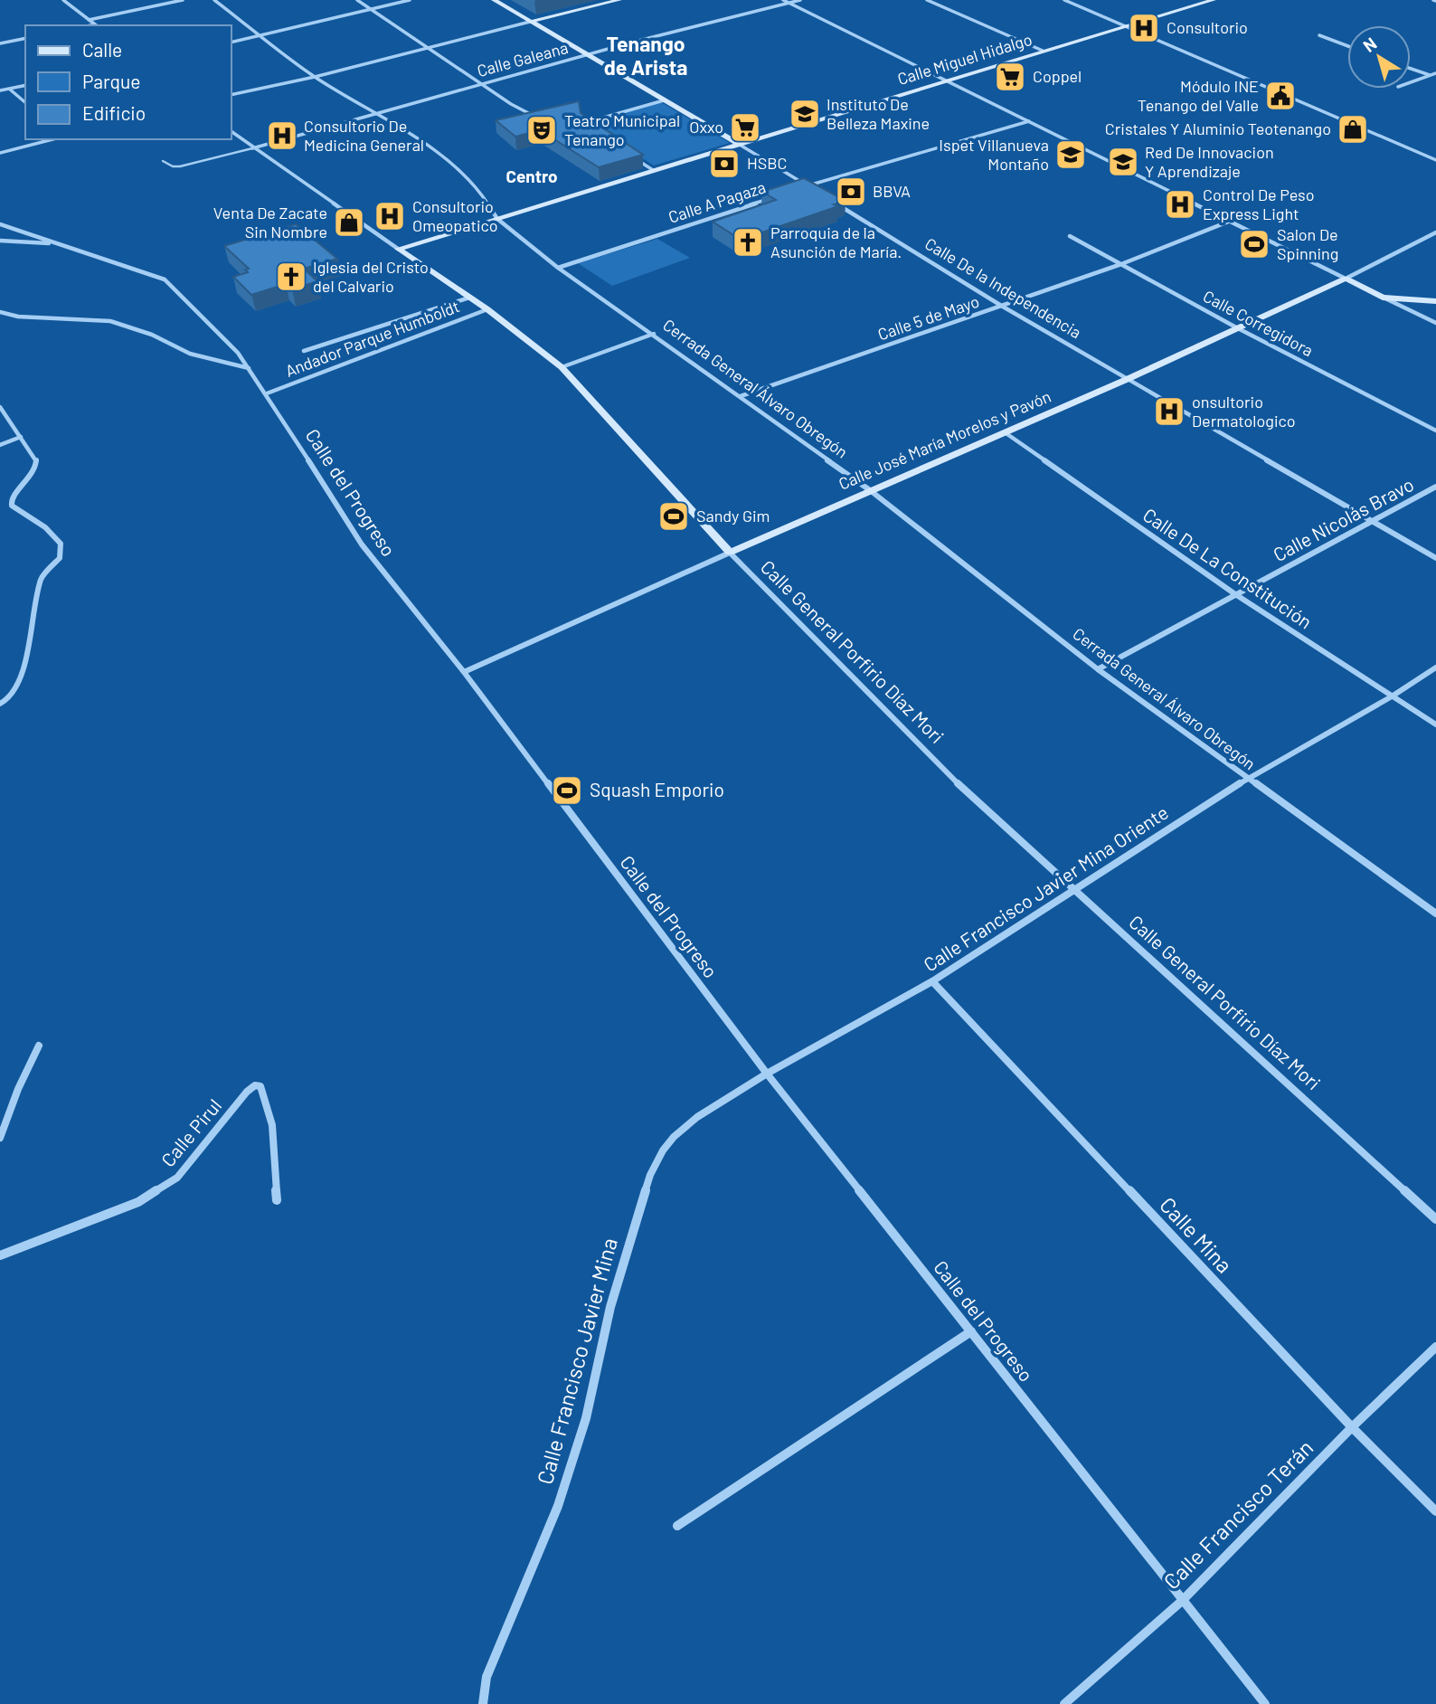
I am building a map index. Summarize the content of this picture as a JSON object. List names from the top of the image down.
{
  "streets": {
    "street": [
      "Calle Galeana",
      "Calle Miguel Hidalgo",
      "Calle A Pagaza",
      "Calle De la Independencia",
      "Calle 5 de Mayo",
      "Calle Corregidora",
      "Andador Parque Humboldt",
      "Cerrada General Álvaro Obregón",
      "Calle José María Morelos y Pavón",
      "Calle del Progreso",
      "Calle Nicolás Bravo",
      "Calle De La Constitución",
      "Calle General Porfirio Díaz Mori",
      "Calle Francisco Javier Mina Oriente",
      "Calle Pirul",
      "Calle Mina",
      "Calle Francisco Javier Mina",
      "Calle Francisco Terán"
    ]
  },
  "crossings": [
    ["Calle Galeana", "Cerrada General Álvaro Obregón"],
    ["Calle Galeana", "Calle General Porfirio Díaz Mori"],
    ["Calle Miguel Hidalgo", "Cerrada General Álvaro Obregón"],
    ["Calle Miguel Hidalgo", "Calle General Porfirio Díaz Mori"],
    ["Calle A Pagaza", "Cerrada General Álvaro Obregón"],
    ["Calle De la Independencia", "Calle 5 de Mayo"],
    ["Calle De la Independencia", "Calle José María Morelos y Pavón"],
    ["Calle De la Independencia", "Calle Nicolás Bravo"],
    ["Calle 5 de Mayo", "Calle Corregidora"],
    ["Calle 5 de Mayo", "Cerrada General Álvaro Obregón"],
    ["Calle Corregidora", "Calle José María Morelos y Pavón"],
    ["Andador Parque Humboldt", "Calle del Progreso"],
    ["Andador Parque Humboldt", "Calle General Porfirio Díaz Mori"],
    ["Cerrada General Álvaro Obregón", "Calle José María Morelos y Pavón"],
    ["Cerrada General Álvaro Obregón", "Calle Nicolás Bravo"],
    ["Cerrada General Álvaro Obregón", "Calle Francisco Javier Mina Oriente"],
    ["Calle José María Morelos y Pavón", "Calle del Progreso"],
    ["Calle José María Morelos y Pavón", "Calle De La Constitución"],
    ["Calle José María Morelos y Pavón", "Calle General Porfirio Díaz Mori"],
    ["Calle del Progreso", "Calle Francisco Javier Mina Oriente"],
    ["Calle del Progreso", "Calle Francisco Terán"],
    ["Calle Nicolás Bravo", "Calle De La Constitución"],
    ["Calle De La Constitución", "Calle Francisco Javier Mina Oriente"],
    ["Calle General Porfirio Díaz Mori", "Calle Francisco Javier Mina Oriente"],
    ["Calle Francisco Javier Mina Oriente", "Calle Mina"],
    ["Calle Francisco Javier Mina Oriente", "Calle Francisco Javier Mina"],
    ["Calle Mina", "Calle Francisco Terán"]
  ],
  "districts": ["Tenango de Arista", "Centro"],
  "places": {
    "hospital": [
      "Consultorio",
      "Consultorio De Medicina General",
      "Control De Peso Express Light",
      "Consultorio Omeopatico",
      "onsultorio Dermatologico"
    ],
    "supermarket": ["Coppel", "Oxxo"],
    "public building": ["Módulo INE Tenango del Valle"],
    "school or university": ["Instituto De Belleza Maxine", "Ispet Villanueva Montaño", "Red De Innovacion Y Aprendizaje"],
    "shop": ["Cristales Y Aluminio Teotenango", "Venta De Zacate Sin Nombre"],
    "theatre": ["Teatro Municipal Tenango"],
    "bank": ["HSBC", "BBVA"],
    "church": ["Parroquia de la Asunción de María.", "Iglesia del Cristo del Calvario"],
    "sports": ["Salon De Spinning", "Sandy Gim", "Squash Emporio"]
  },
  "legend": ["Calle", "Parque", "Edificio"],
  "north": "top left"
}
